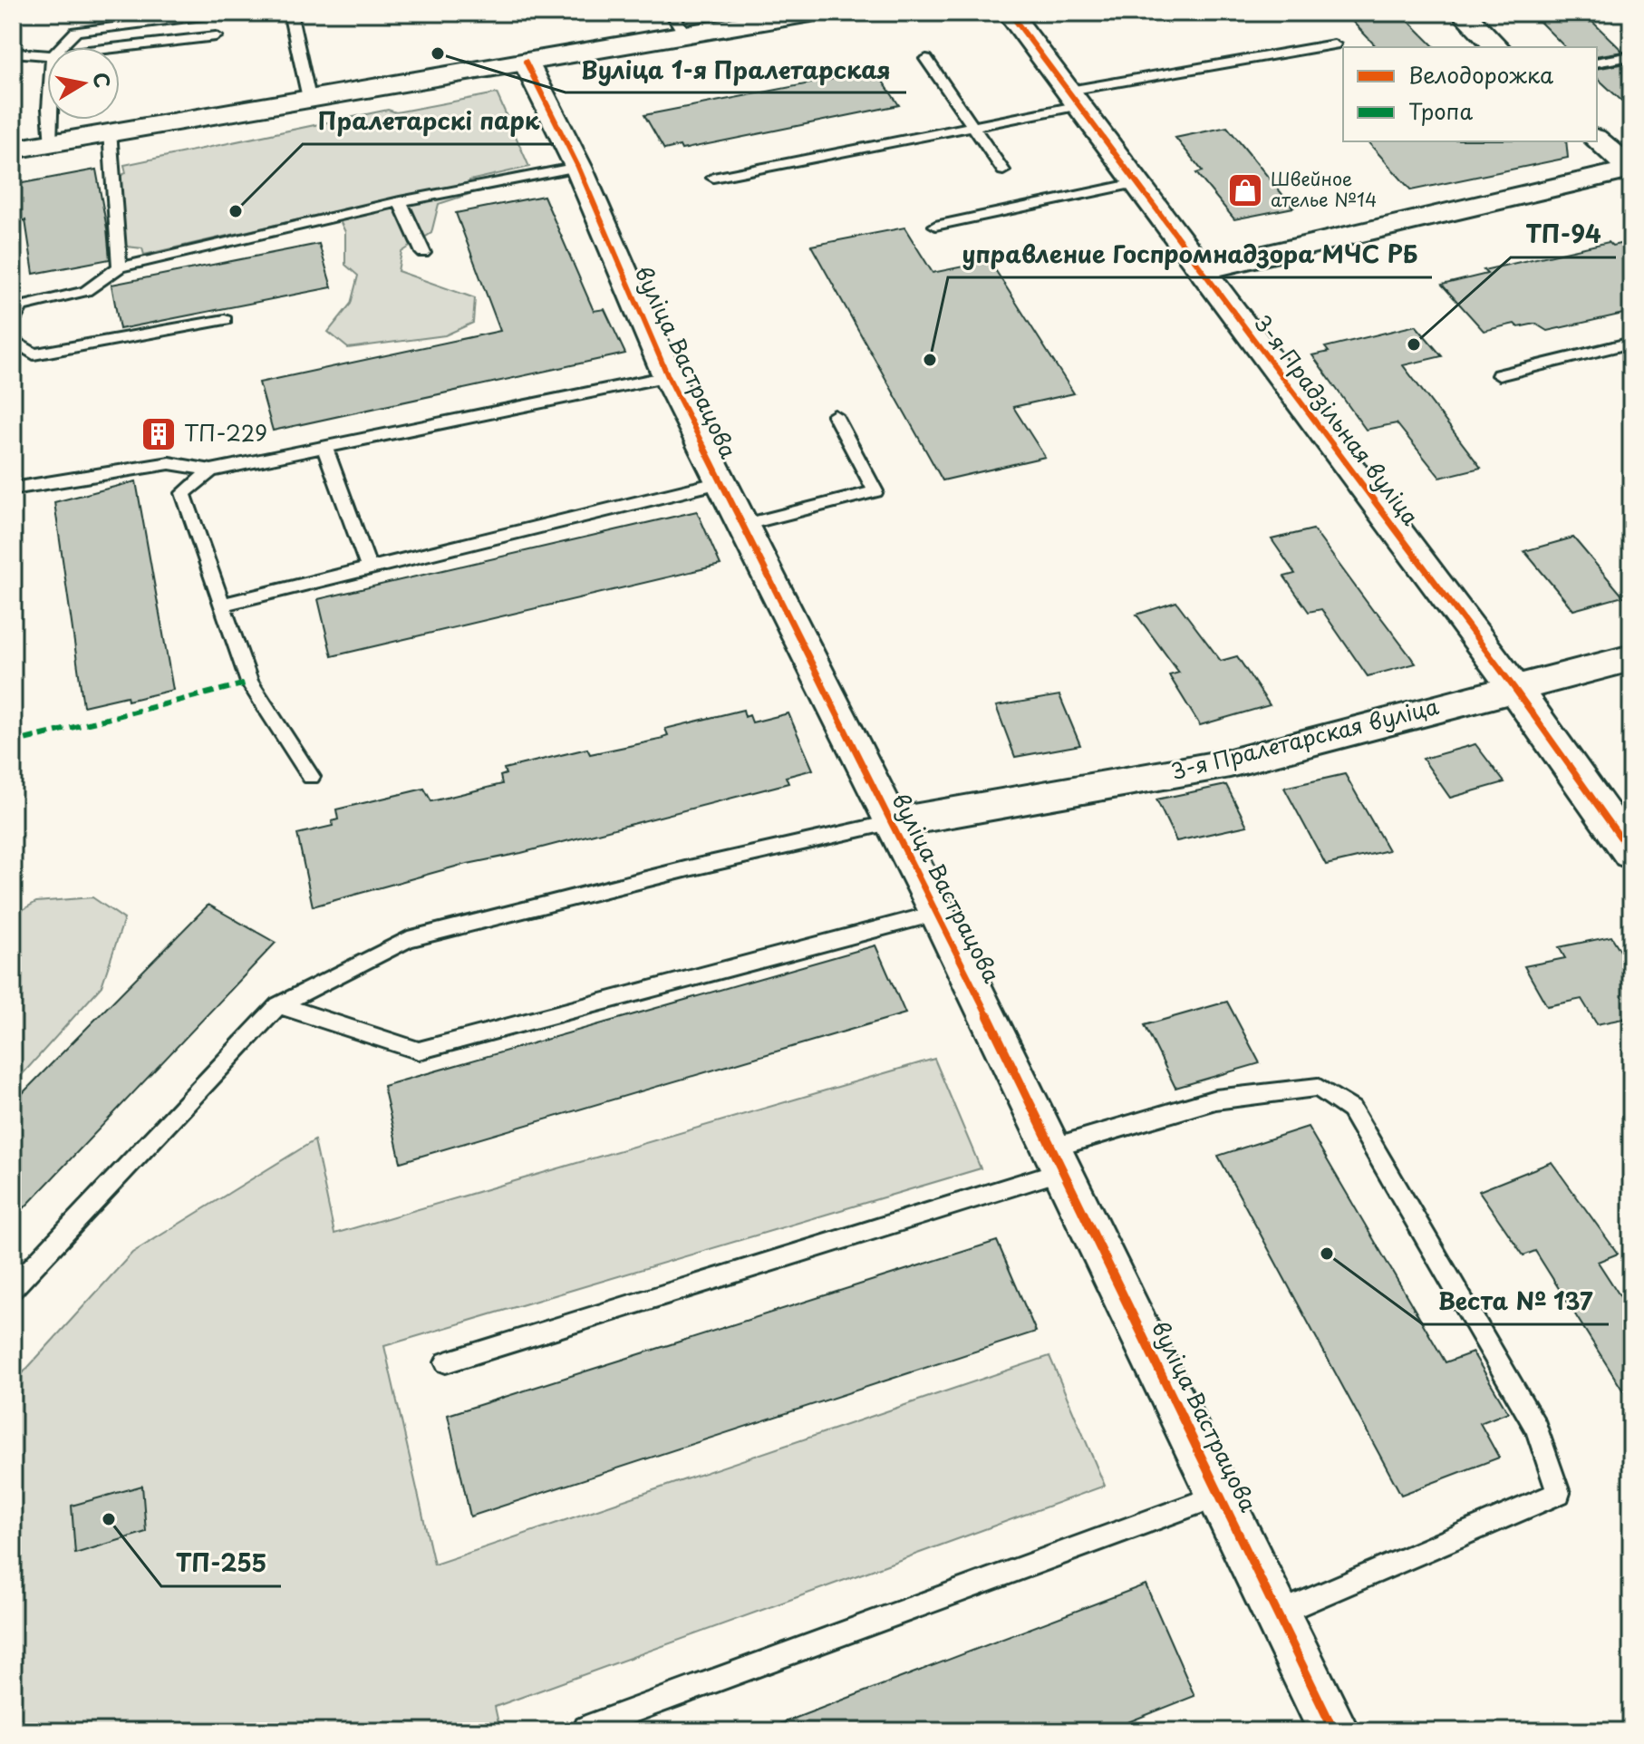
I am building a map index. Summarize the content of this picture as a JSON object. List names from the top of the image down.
{
  "streets": {
    "street": ["вуліца Вастрацова", "3-я Прадзільная вуліца", "3-я Пралетарская вуліца"]
  },
  "crossings": [
    ["вуліца Вастрацова", "3-я Пралетарская вуліца"],
    ["3-я Прадзільная вуліца", "3-я Пралетарская вуліца"]
  ],
  "places": {
    "other": [
      "Вуліца 1-я Пралетарская",
      "Пралетарскі парк",
      "ТП-94",
      "управление Госпромнадзора МЧС РБ",
      "Веста № 137",
      "ТП-255"
    ],
    "shop": ["Швейное ателье №14"],
    "building": ["ТП-229"]
  },
  "legend": ["Велодорожка", "Тропа"],
  "north": "right"
}
